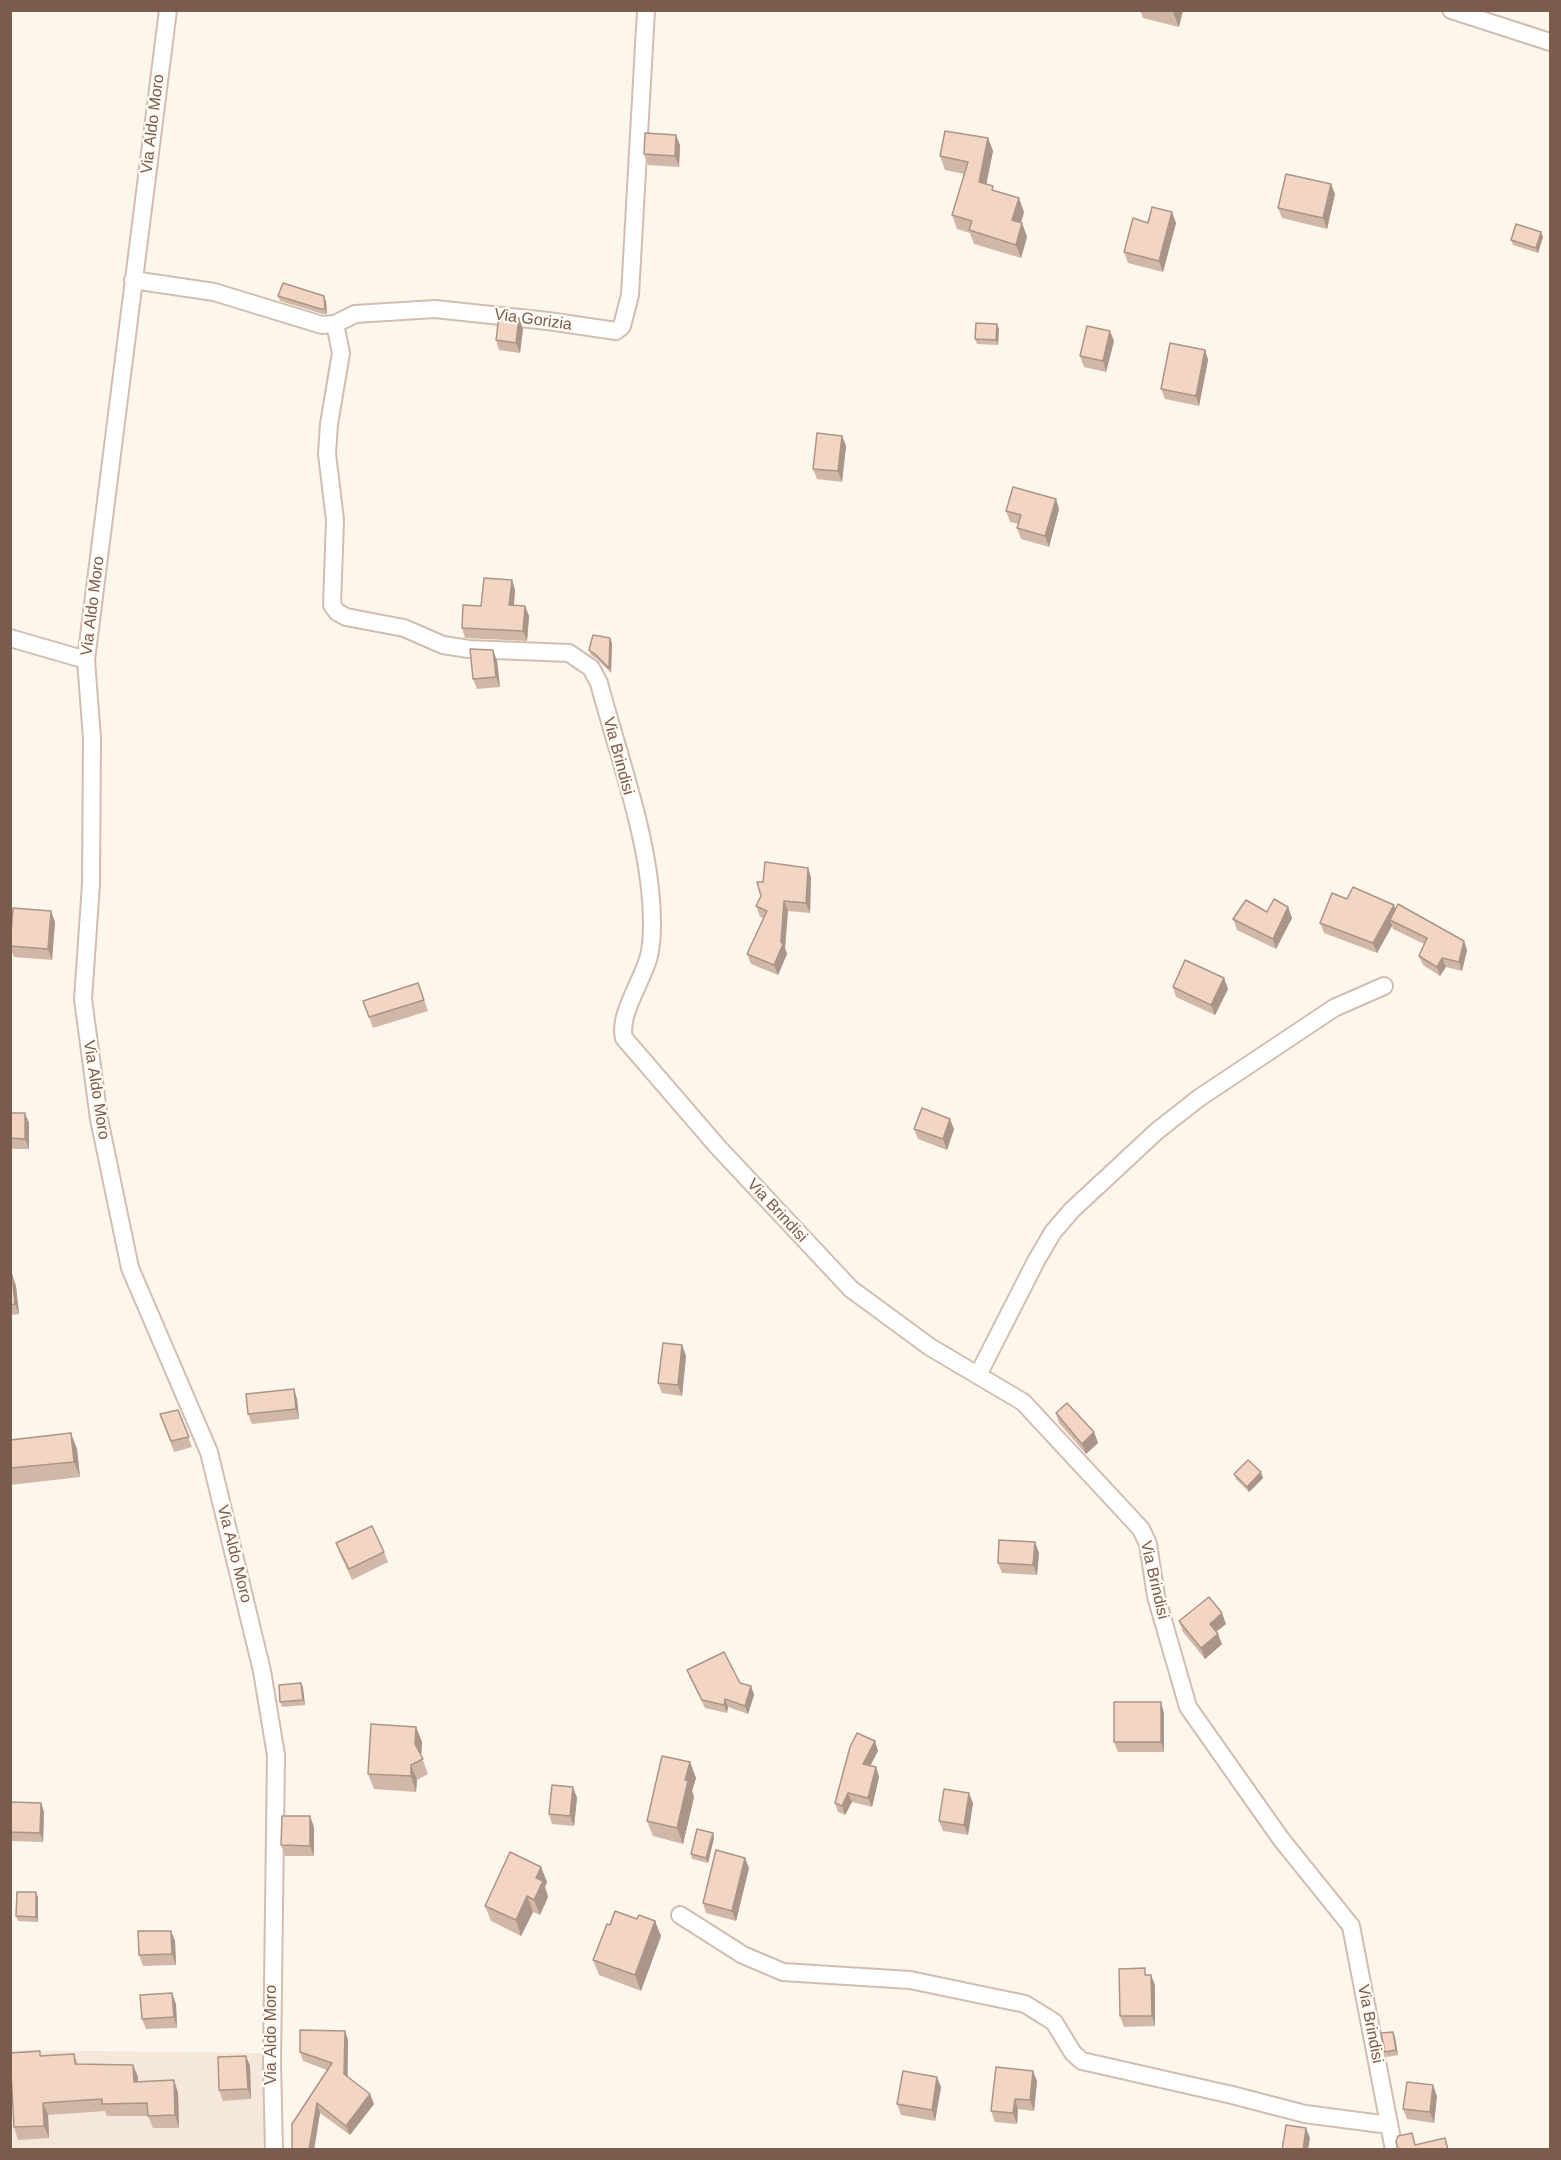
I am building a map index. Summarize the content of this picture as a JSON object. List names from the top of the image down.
{
  "streets": {
    "street": ["Via Aldo Moro", "Via Gorizia", "Via Brindisi"]
  },
  "crossings": [
    ["Via Aldo Moro", "Via Gorizia"],
    ["Via Gorizia", "Via Brindisi"]
  ]
}
